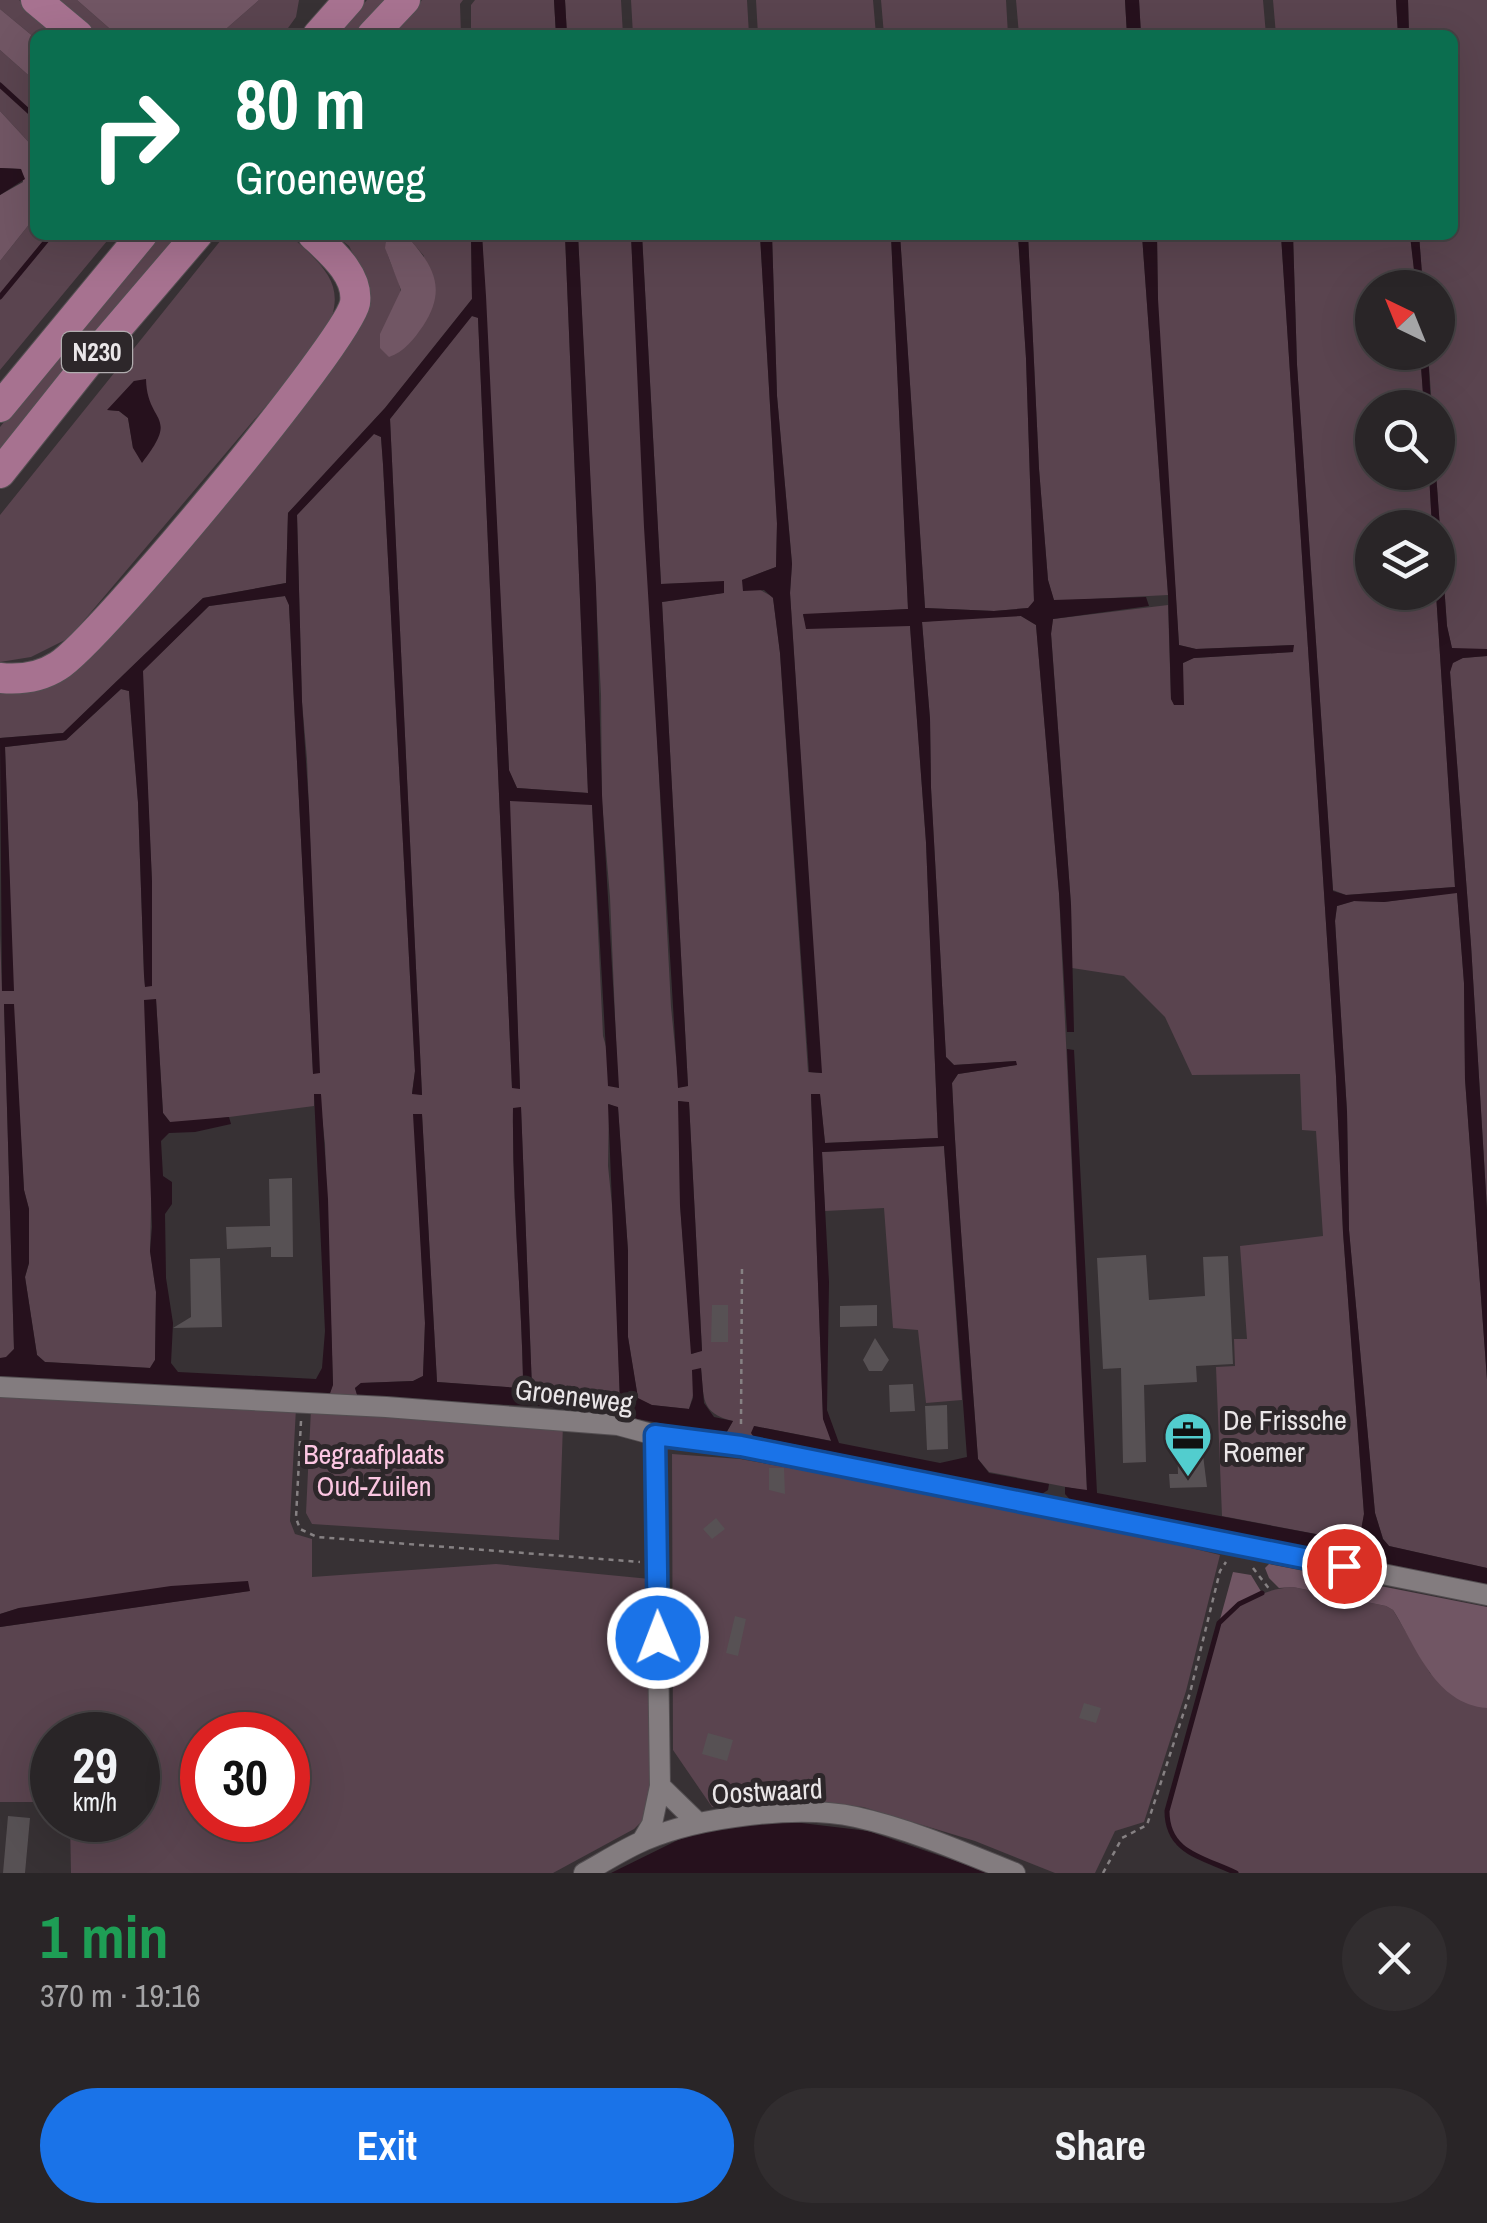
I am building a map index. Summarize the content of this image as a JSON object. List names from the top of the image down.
{
  "streets": {
    "main road": ["N230"],
    "street": ["Groeneweg", "Oostwaard"]
  },
  "parks": ["Begraafplaats Oud-Zuilen"],
  "places": {
    "office": ["De Frissche Roemer"]
  },
  "north": "top left",
  "page": {
    "turn": ["80 m", "Groeneweg"],
    "speed": "29 km/h",
    "limit": "30",
    "heading": ["1 min", "370 m · 19:16"],
    "buttons": ["Exit", "Share"]
  }
}
